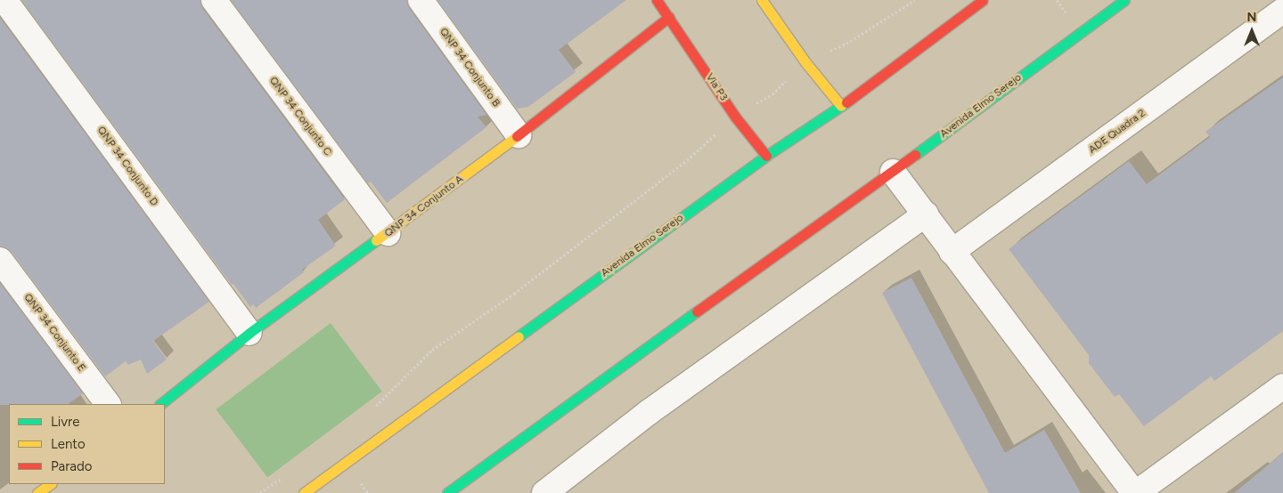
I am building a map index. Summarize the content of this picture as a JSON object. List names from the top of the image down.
{
  "streets": {
    "main road": ["Via P3", "Avenida Elmo Serejo", "QNP 34 Conjunto A"],
    "street": [
      "QNP 34 Conjunto B",
      "QNP 34 Conjunto C",
      "ADE Quadra 2",
      "QNP 34 Conjunto D",
      "QNP 34 Conjunto E"
    ]
  },
  "crossings": [
    ["QNP 34 Conjunto B", "QNP 34 Conjunto A"],
    ["Via P3", "Avenida Elmo Serejo"],
    ["Via P3", "QNP 34 Conjunto A"],
    ["QNP 34 Conjunto C", "QNP 34 Conjunto A"],
    ["QNP 34 Conjunto D", "QNP 34 Conjunto A"]
  ],
  "legend": ["Livre", "Lento", "Parado"],
  "north": "top"
}
